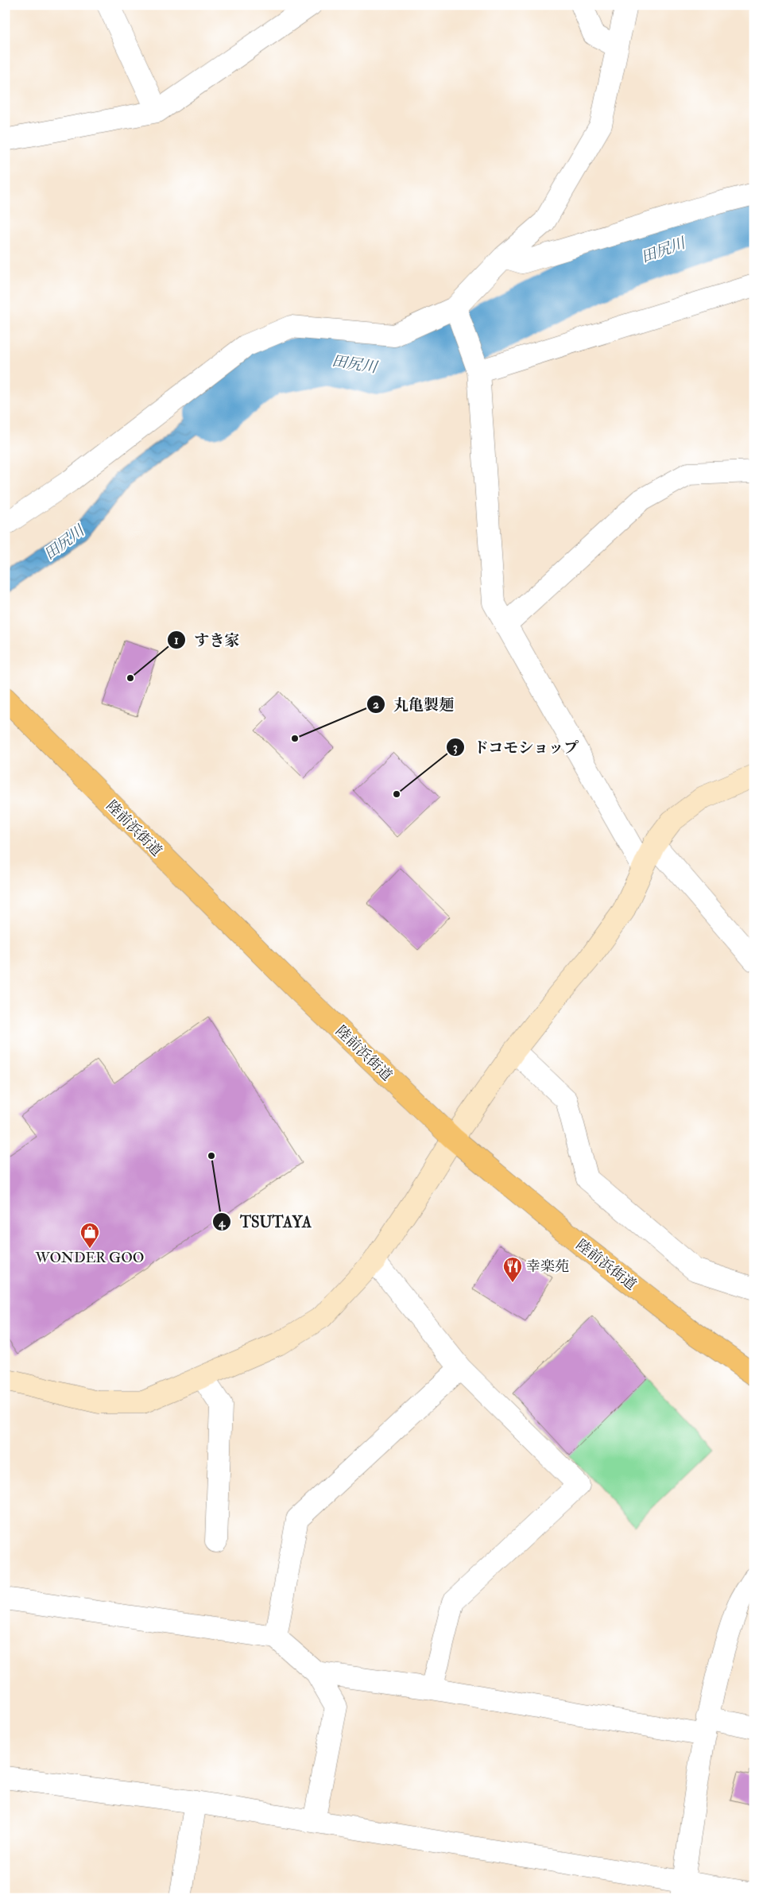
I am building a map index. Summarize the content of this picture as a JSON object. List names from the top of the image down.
{
  "streets": {
    "highway": ["陸前浜街道"]
  },
  "water": ["田尻川"],
  "places": {
    "other": [
      "すき家",
      "丸亀製麺",
      "ドコモショップ",
      "TSUTAYA"
    ],
    "shop": ["WONDER GOO"],
    "restaurant": ["幸楽苑"]
  }
}
